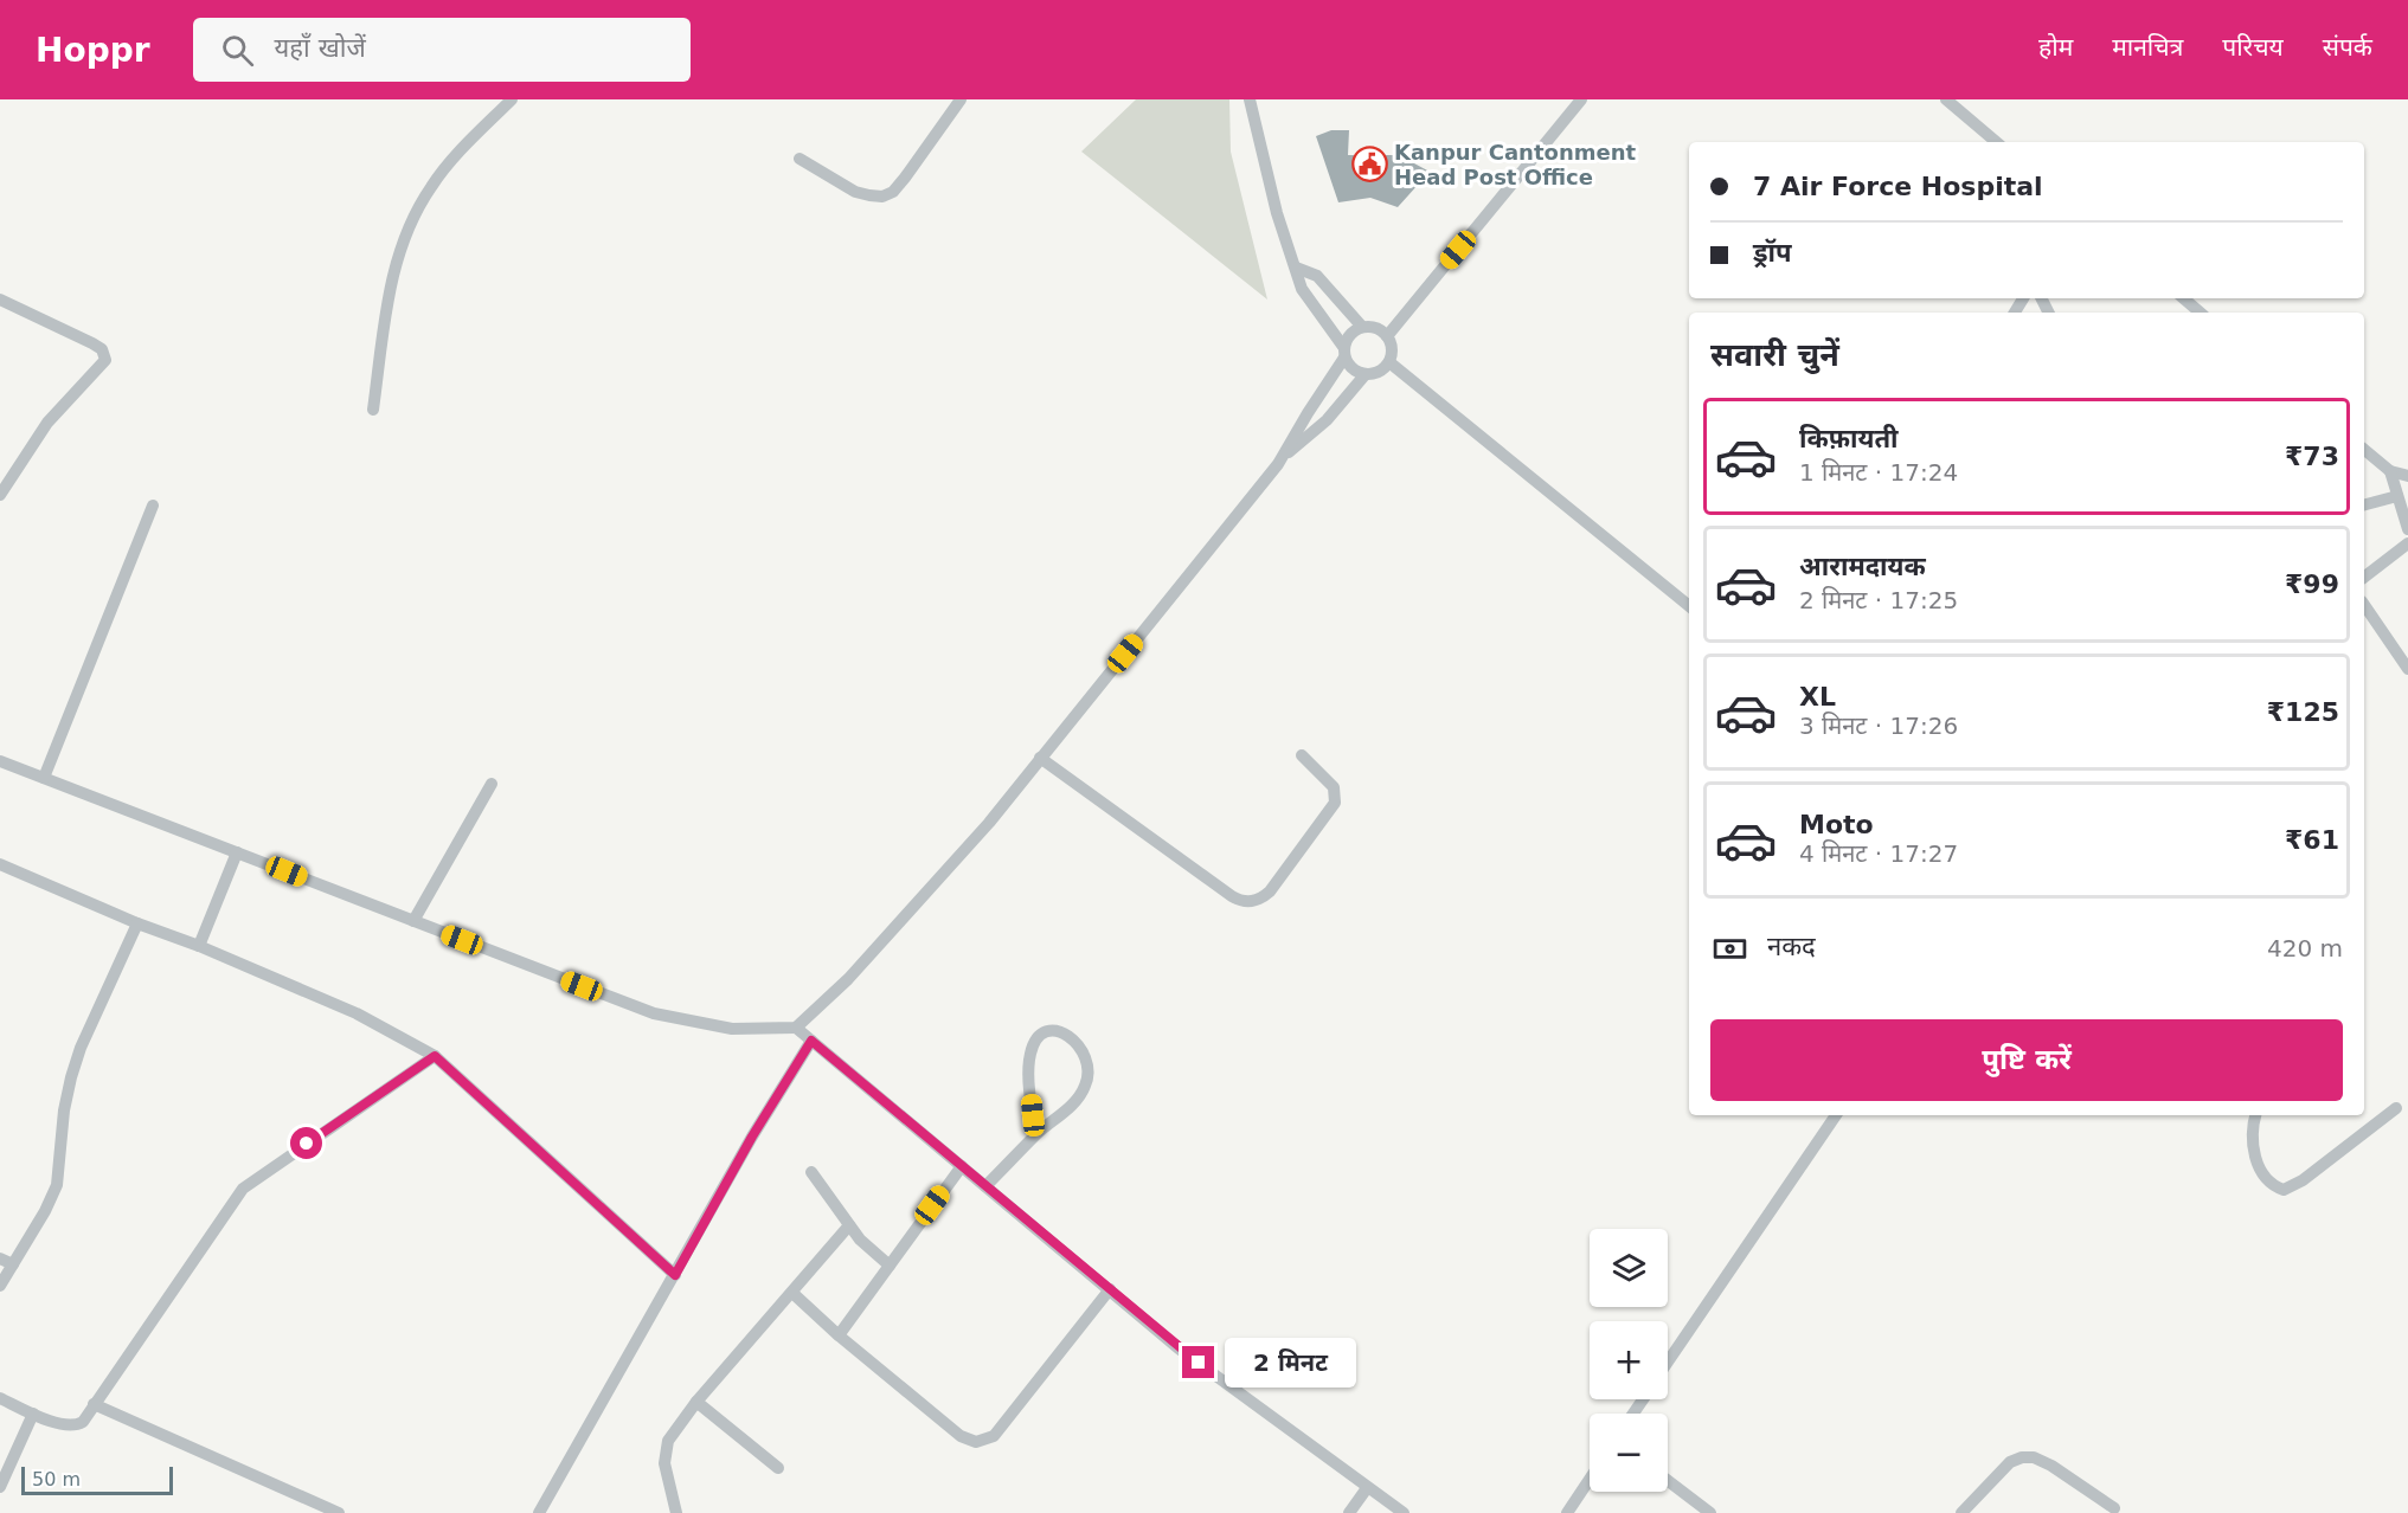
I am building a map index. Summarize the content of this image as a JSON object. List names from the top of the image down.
{
  "places": {
    "public building": ["Kanpur Cantonment Head Post Office"]
  },
  "scale_bar": "50 m",
  "page": {
    "header": "Hoppr",
    "search": "यहाँ खोजें",
    "nav": [
      "होम",
      "मानचित्र",
      "परिचय",
      "संपर्क"
    ],
    "banner": ["7 Air Force Hospital", "ड्रॉप"],
    "heading": "सवारी चुनें",
    "list": [
      {
        "name": "किफ़ायती",
        "note": "1 मिनट · 17:24",
        "value": "₹73"
      },
      {
        "name": "आरामदायक",
        "note": "2 मिनट · 17:25",
        "value": "₹99"
      },
      {
        "name": "XL",
        "note": "3 मिनट · 17:26",
        "value": "₹125"
      },
      {
        "name": "Moto",
        "note": "4 मिनट · 17:27",
        "value": "₹61"
      }
    ],
    "pay": ["नकद", "420 m"],
    "buttons": "पुष्टि करें",
    "map_buttons": ["+", "−"],
    "bubble": "2 मिनट",
    "scale": "50 m"
  }
}
